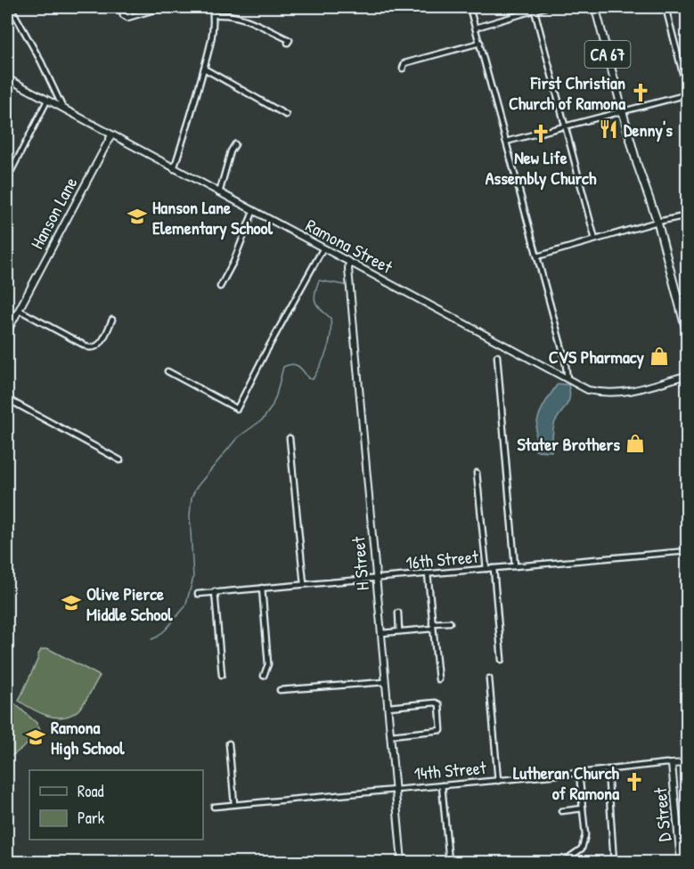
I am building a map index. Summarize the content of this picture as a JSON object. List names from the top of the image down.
{
  "streets": {
    "main road": [
      "CA 67",
      "Hanson Lane",
      "Ramona Street",
      "H Street",
      "14th Street",
      "D Street"
    ],
    "street": ["16th Street"]
  },
  "crossings": [
    ["Hanson Lane", "Ramona Street"],
    ["Ramona Street", "H Street"],
    ["16th Street", "H Street"],
    ["H Street", "14th Street"],
    ["14th Street", "D Street"]
  ],
  "places": {
    "church": ["First Christian Church of Ramona", "New Life Assembly Church", "Lutheran Church of Ramona"],
    "restaurant": ["Denny's"],
    "school or university": ["Hanson Lane Elementary School", "Olive Pierce Middle School", "Ramona High School"],
    "shop": ["CVS Pharmacy", "Stater Brothers"]
  },
  "legend": ["Road", "Park"]
}
